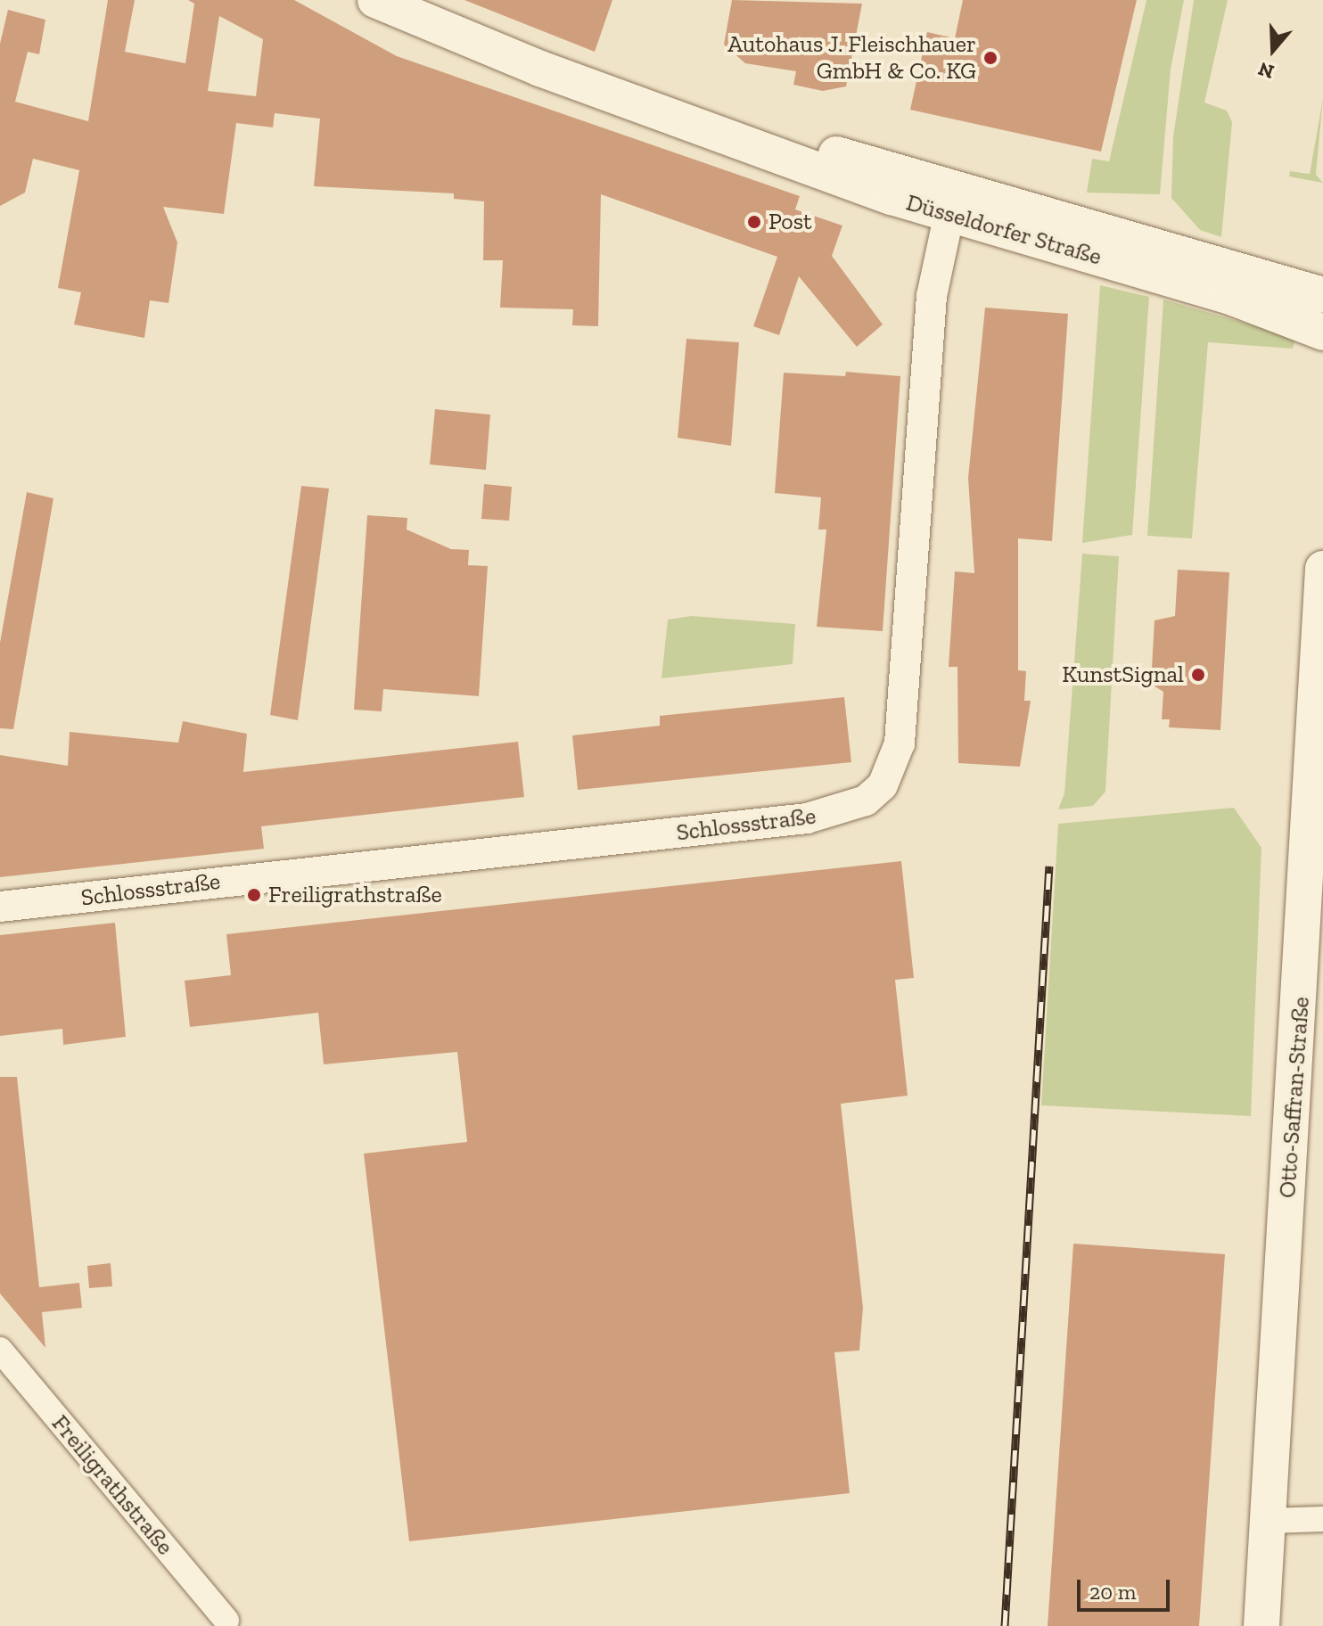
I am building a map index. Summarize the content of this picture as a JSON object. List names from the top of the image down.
{
  "streets": {
    "main road": ["Düsseldorfer Straße", "Otto-Saffran-Straße"],
    "street": ["Schlossstraße", "Freiligrathstraße"]
  },
  "crossings": [
    ["Düsseldorfer Straße", "Schlossstraße"]
  ],
  "places": [
    "Autohaus J. Fleischhauer GmbH & Co. KG",
    "Post",
    "KunstSignal",
    "Freiligrathstraße"
  ],
  "scale_bar": "20 m",
  "north": "bottom"
}
